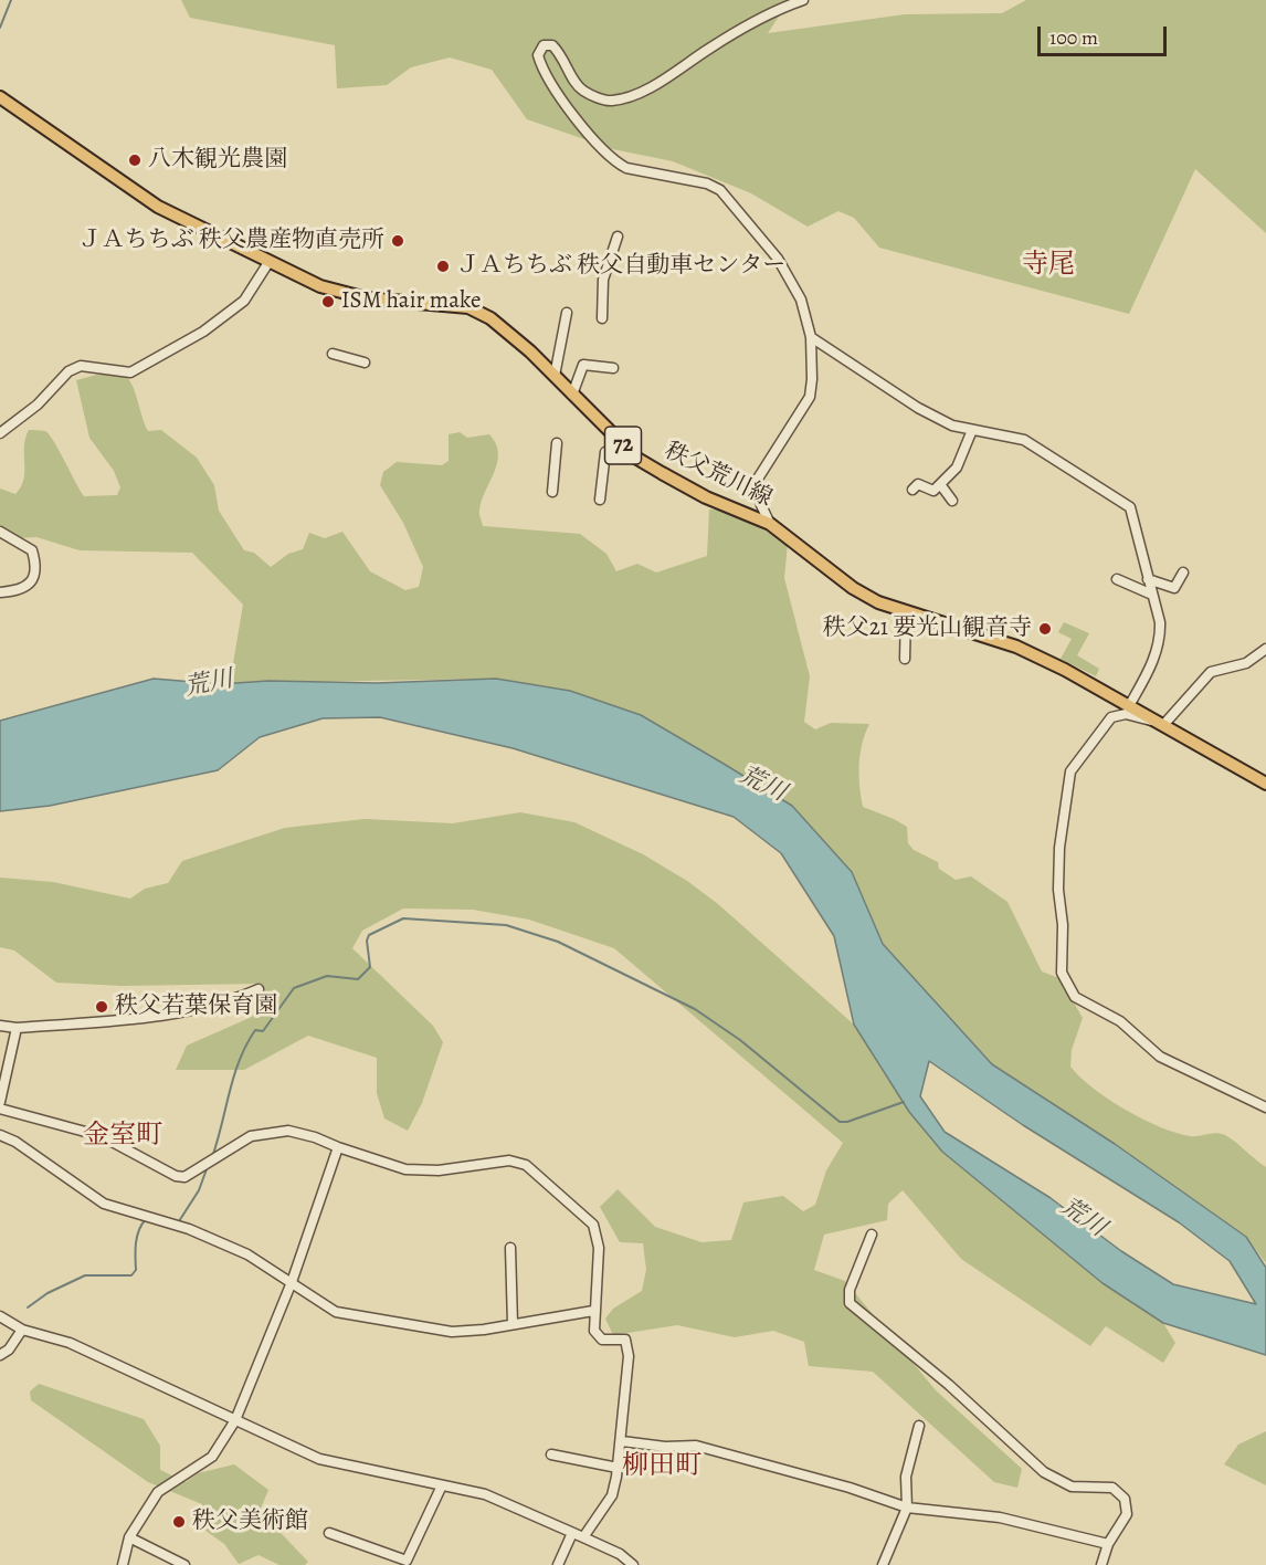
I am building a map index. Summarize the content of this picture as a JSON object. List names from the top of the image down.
{
  "streets": {
    "main road": ["72", "秩父荒川線"]
  },
  "districts": ["寺尾", "金室町", "柳田町"],
  "water": ["荒川"],
  "places": [
    "八木観光農園",
    "ＪＡちちぶ 秩父農産物直売所",
    "ＪＡちちぶ 秩父自動車センター",
    "ISM hair make",
    "秩父21 要光山観音寺",
    "秩父若葉保育園",
    "秩父美術館"
  ],
  "scale_bar": "100 m"
}
